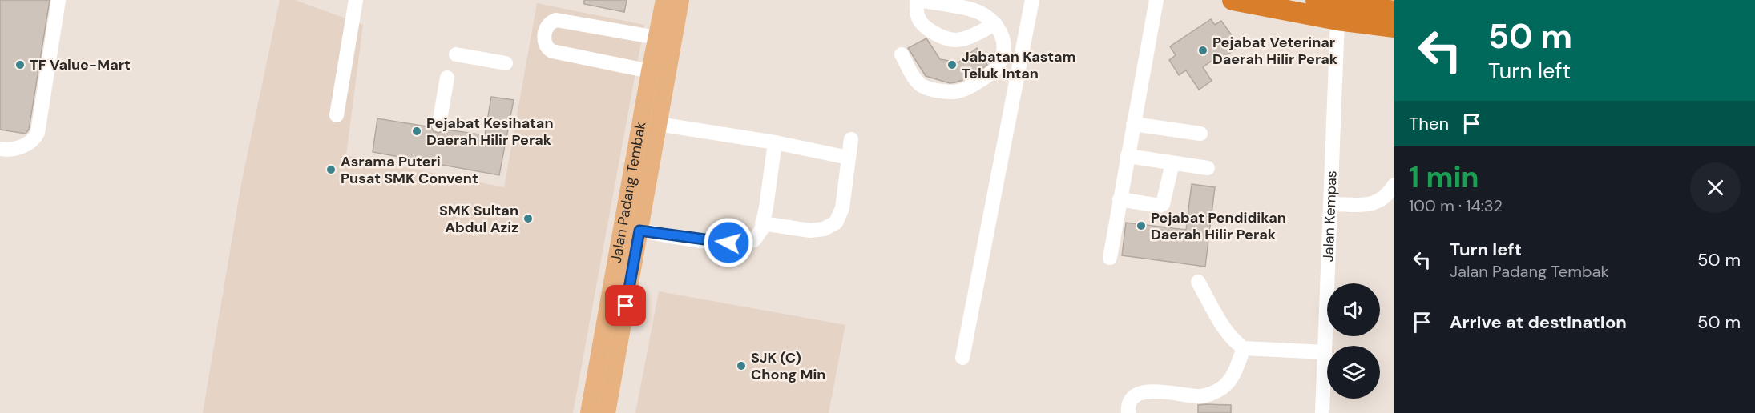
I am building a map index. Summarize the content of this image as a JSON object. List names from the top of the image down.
{
  "streets": {
    "main road": ["Jalan Padang Tembak"],
    "street": ["Jalan Kempas"]
  },
  "places": [
    "Pejabat Veterinar Daerah Hilir Perak",
    "TF Value-Mart",
    "Jabatan Kastam Teluk Intan",
    "Pejabat Kesihatan Daerah Hilir Perak",
    "Asrama Puteri Pusat SMK Convent",
    "SMK Sultan Abdul Aziz",
    "Pejabat Pendidikan Daerah Hilir Perak",
    "SJK (C) Chong Min"
  ],
  "page": {
    "turn": ["50 m", "Turn left"],
    "then": "Then",
    "heading": ["1 min", "100 m · 14:32"],
    "list": [
      {
        "name": "Turn left",
        "note": "Jalan Padang Tembak",
        "value": "50 m"
      },
      {
        "name": "Arrive at destination",
        "value": "50 m"
      }
    ]
  }
}
